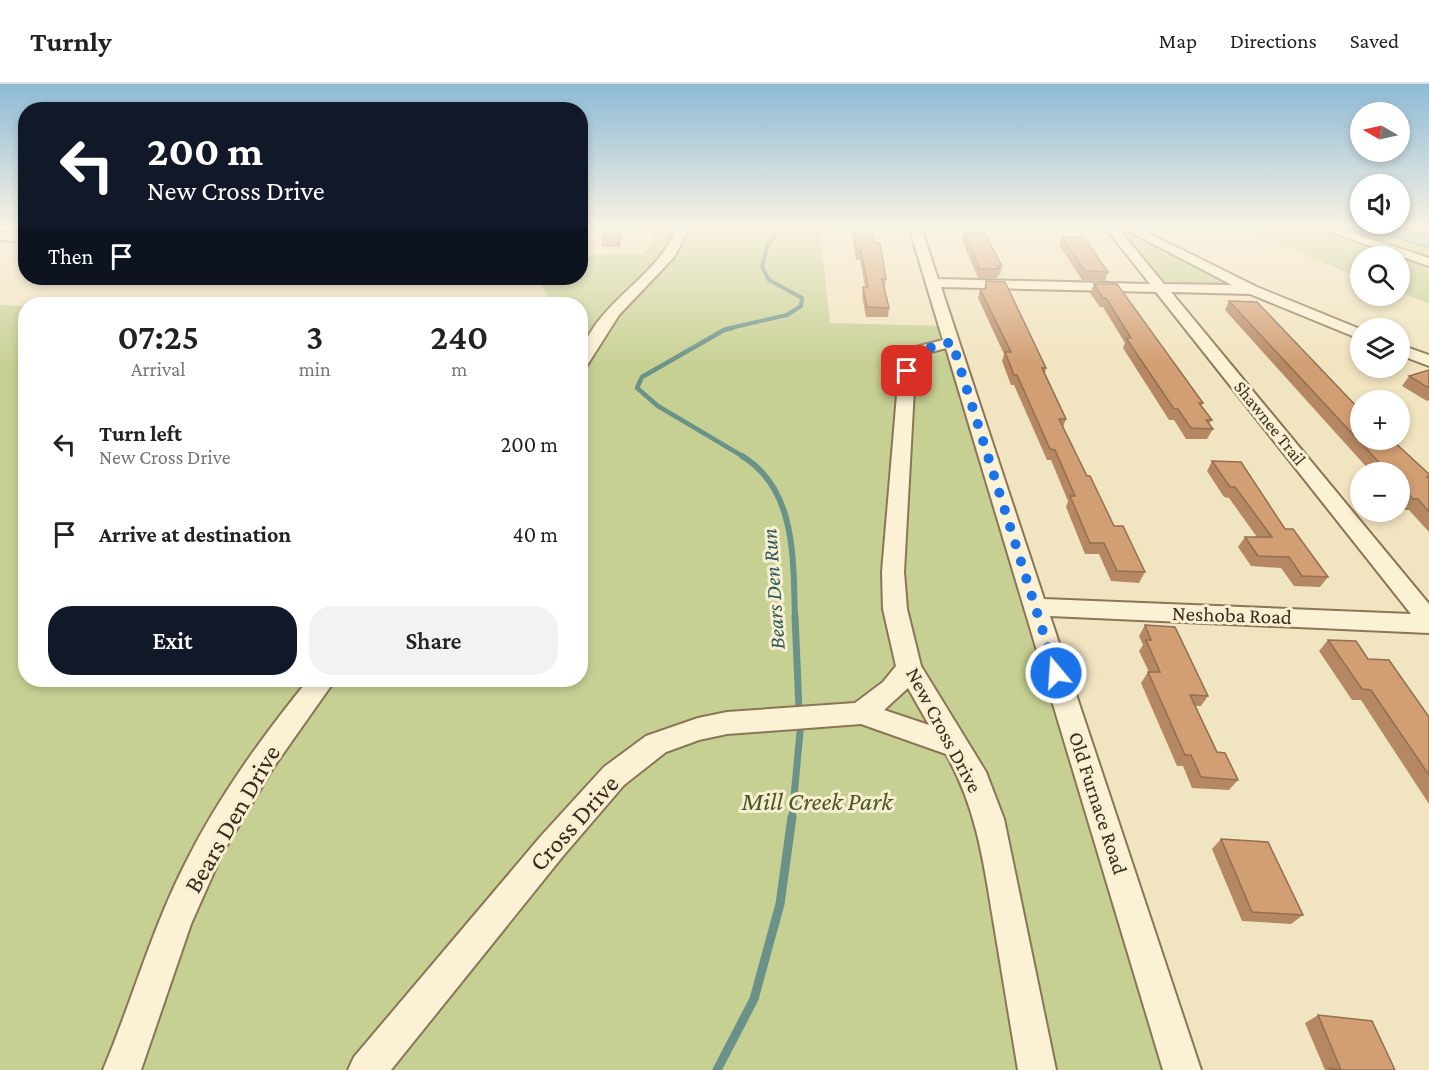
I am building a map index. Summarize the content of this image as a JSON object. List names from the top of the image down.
{
  "streets": {
    "street": [
      "Shawnee Trail",
      "Neshoba Road",
      "New Cross Drive",
      "Old Furnace Road",
      "Bears Den Drive",
      "Cross Drive"
    ]
  },
  "crossings": [
    ["Shawnee Trail", "Neshoba Road"],
    ["Neshoba Road", "Old Furnace Road"],
    ["New Cross Drive", "Old Furnace Road"],
    ["New Cross Drive", "Cross Drive"]
  ],
  "water": ["Bears Den Run"],
  "parks": ["Mill Creek Park"],
  "north": "left",
  "page": {
    "header": "Turnly",
    "nav": ["Map", "Directions", "Saved"],
    "map_buttons": ["+", "−"],
    "turn": ["200 m", "New Cross Drive"],
    "then": "Then",
    "eta": [
      "07:25",
      "Arrival",
      "3",
      "min",
      "240",
      "m"
    ],
    "list": [
      {
        "name": "Turn left",
        "note": "New Cross Drive",
        "value": "200 m"
      },
      {
        "name": "Arrive at destination",
        "value": "40 m"
      }
    ],
    "buttons": ["Exit", "Share"]
  }
}
